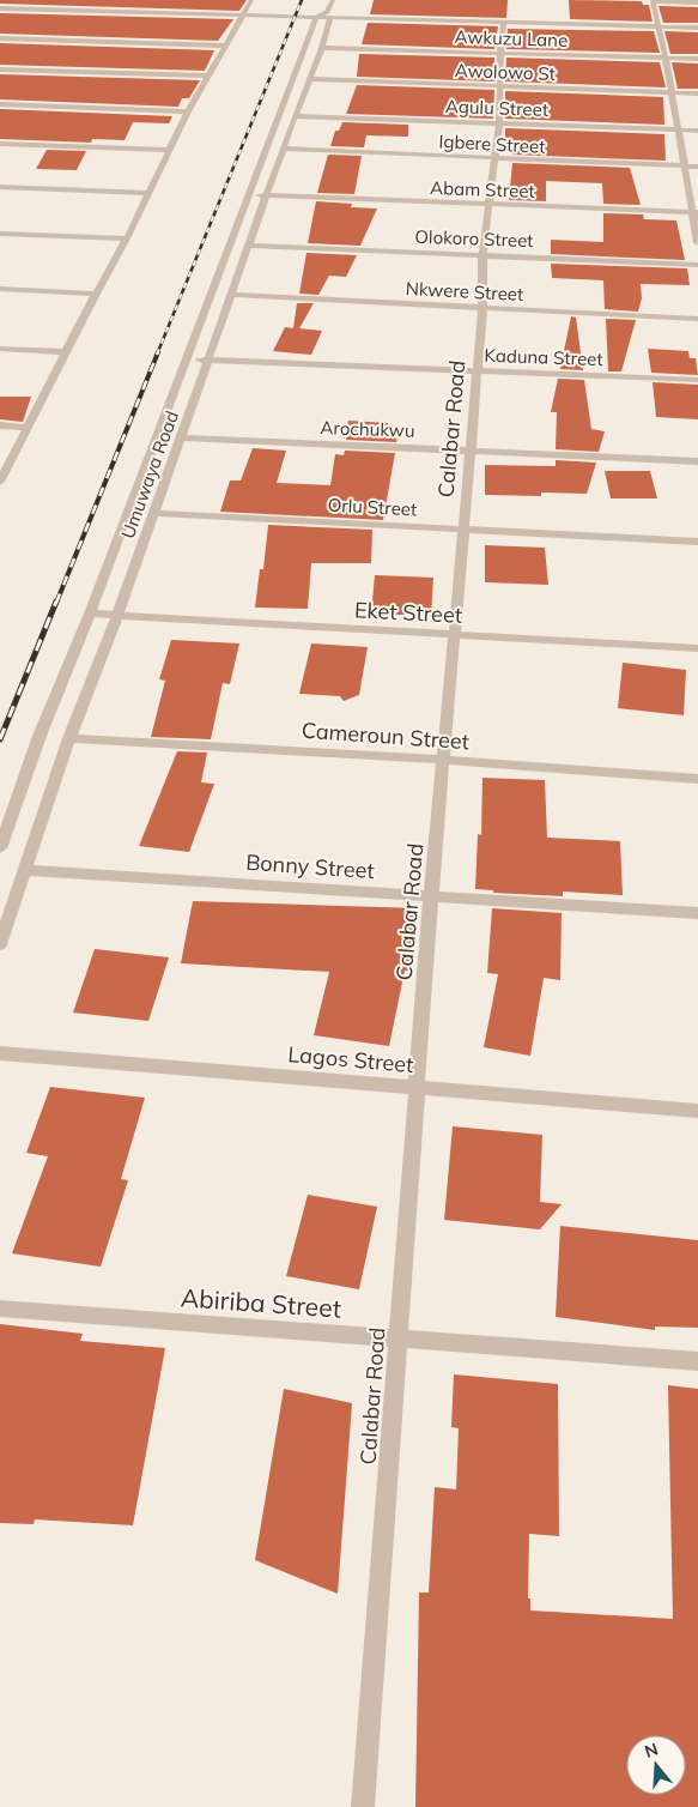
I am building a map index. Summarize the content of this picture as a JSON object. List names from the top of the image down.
{
  "streets": {
    "street": [
      "Awkuzu Lane",
      "Awolowo St",
      "Agulu Street",
      "Igbere Street",
      "Abam Street",
      "Olokoro Street",
      "Nkwere Street",
      "Kaduna Street",
      "Arochukwu",
      "Calabar Road",
      "Umuwaya Road",
      "Orlu Street",
      "Eket Street",
      "Cameroun Street",
      "Bonny Street",
      "Lagos Street",
      "Abiriba Street"
    ]
  },
  "crossings": [
    ["Awkuzu Lane", "Calabar Road"],
    ["Awkuzu Lane", "Umuwaya Road"],
    ["Awolowo St", "Calabar Road"],
    ["Awolowo St", "Umuwaya Road"],
    ["Agulu Street", "Calabar Road"],
    ["Agulu Street", "Umuwaya Road"],
    ["Igbere Street", "Calabar Road"],
    ["Igbere Street", "Umuwaya Road"],
    ["Abam Street", "Calabar Road"],
    ["Abam Street", "Umuwaya Road"],
    ["Olokoro Street", "Calabar Road"],
    ["Olokoro Street", "Umuwaya Road"],
    ["Nkwere Street", "Calabar Road"],
    ["Nkwere Street", "Umuwaya Road"],
    ["Kaduna Street", "Calabar Road"],
    ["Kaduna Street", "Umuwaya Road"],
    ["Arochukwu", "Calabar Road"],
    ["Arochukwu", "Umuwaya Road"],
    ["Calabar Road", "Orlu Street"],
    ["Calabar Road", "Eket Street"],
    ["Calabar Road", "Cameroun Street"],
    ["Calabar Road", "Bonny Street"],
    ["Calabar Road", "Lagos Street"],
    ["Calabar Road", "Abiriba Street"],
    ["Umuwaya Road", "Orlu Street"],
    ["Umuwaya Road", "Eket Street"],
    ["Umuwaya Road", "Cameroun Street"],
    ["Umuwaya Road", "Bonny Street"]
  ],
  "north": "top"
}
